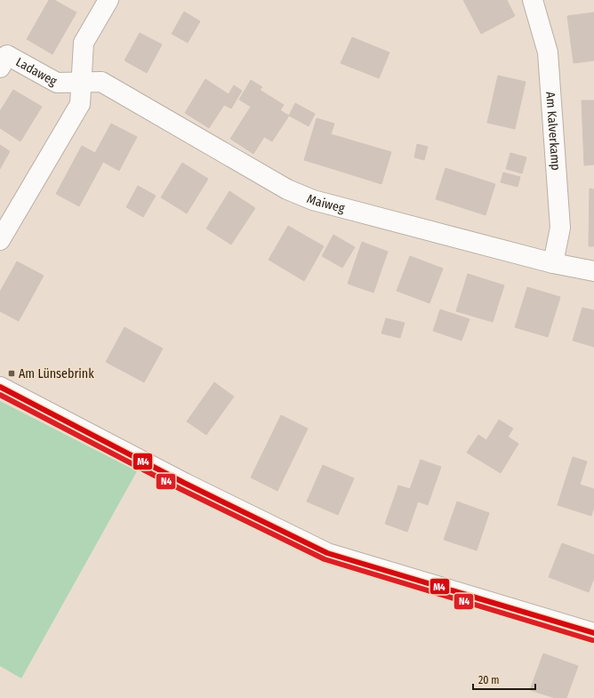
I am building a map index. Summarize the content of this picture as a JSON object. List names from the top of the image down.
{
  "streets": {
    "street": ["Ladaweg", "Am Kalverkamp", "Maiweg"]
  },
  "crossings": [
    ["Ladaweg", "Maiweg"],
    ["Am Kalverkamp", "Maiweg"]
  ],
  "places": {
    "transit": ["Am Lünsebrink"]
  },
  "lines": ["transit line M4", "transit line N4"],
  "scale_bar": "20 m"
}
